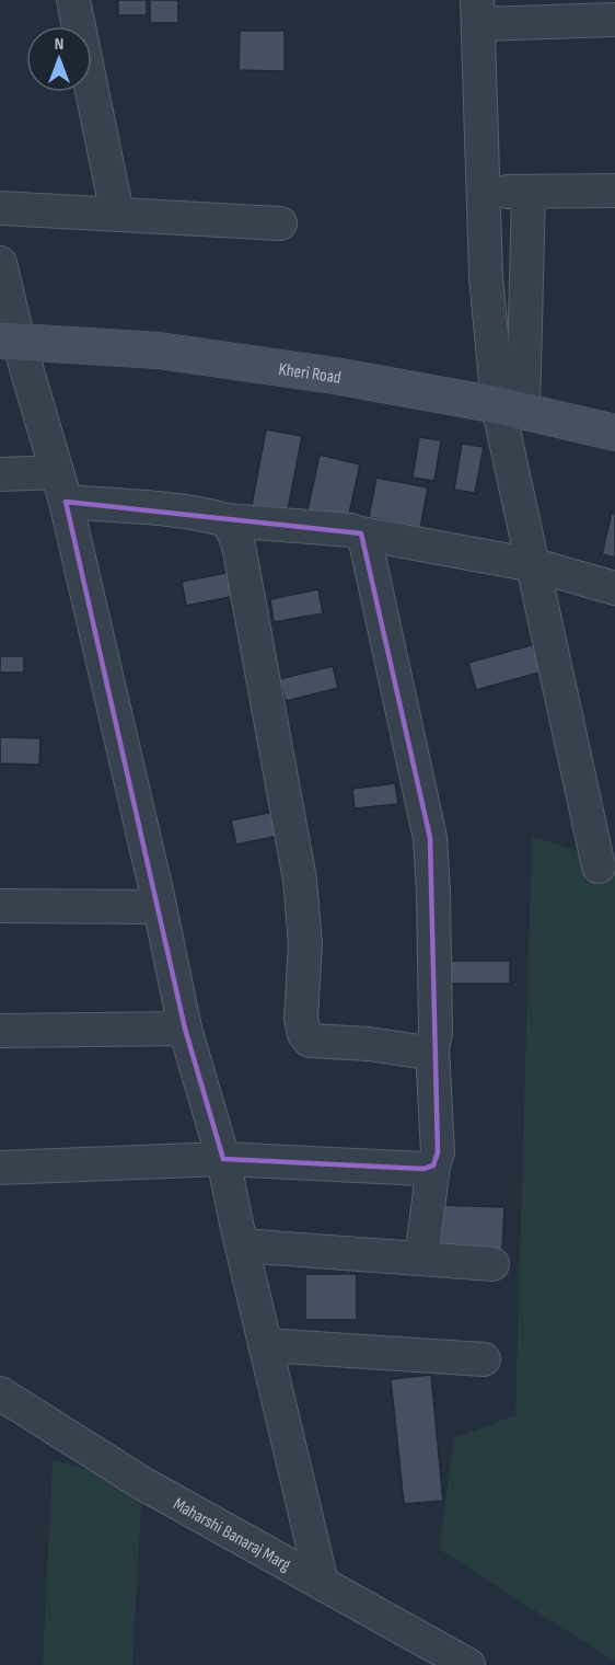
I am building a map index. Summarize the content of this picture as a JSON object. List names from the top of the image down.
{
  "streets": {
    "street": ["Kheri Road", "Maharshi Banaraj Marg"]
  },
  "north": "top"
}
